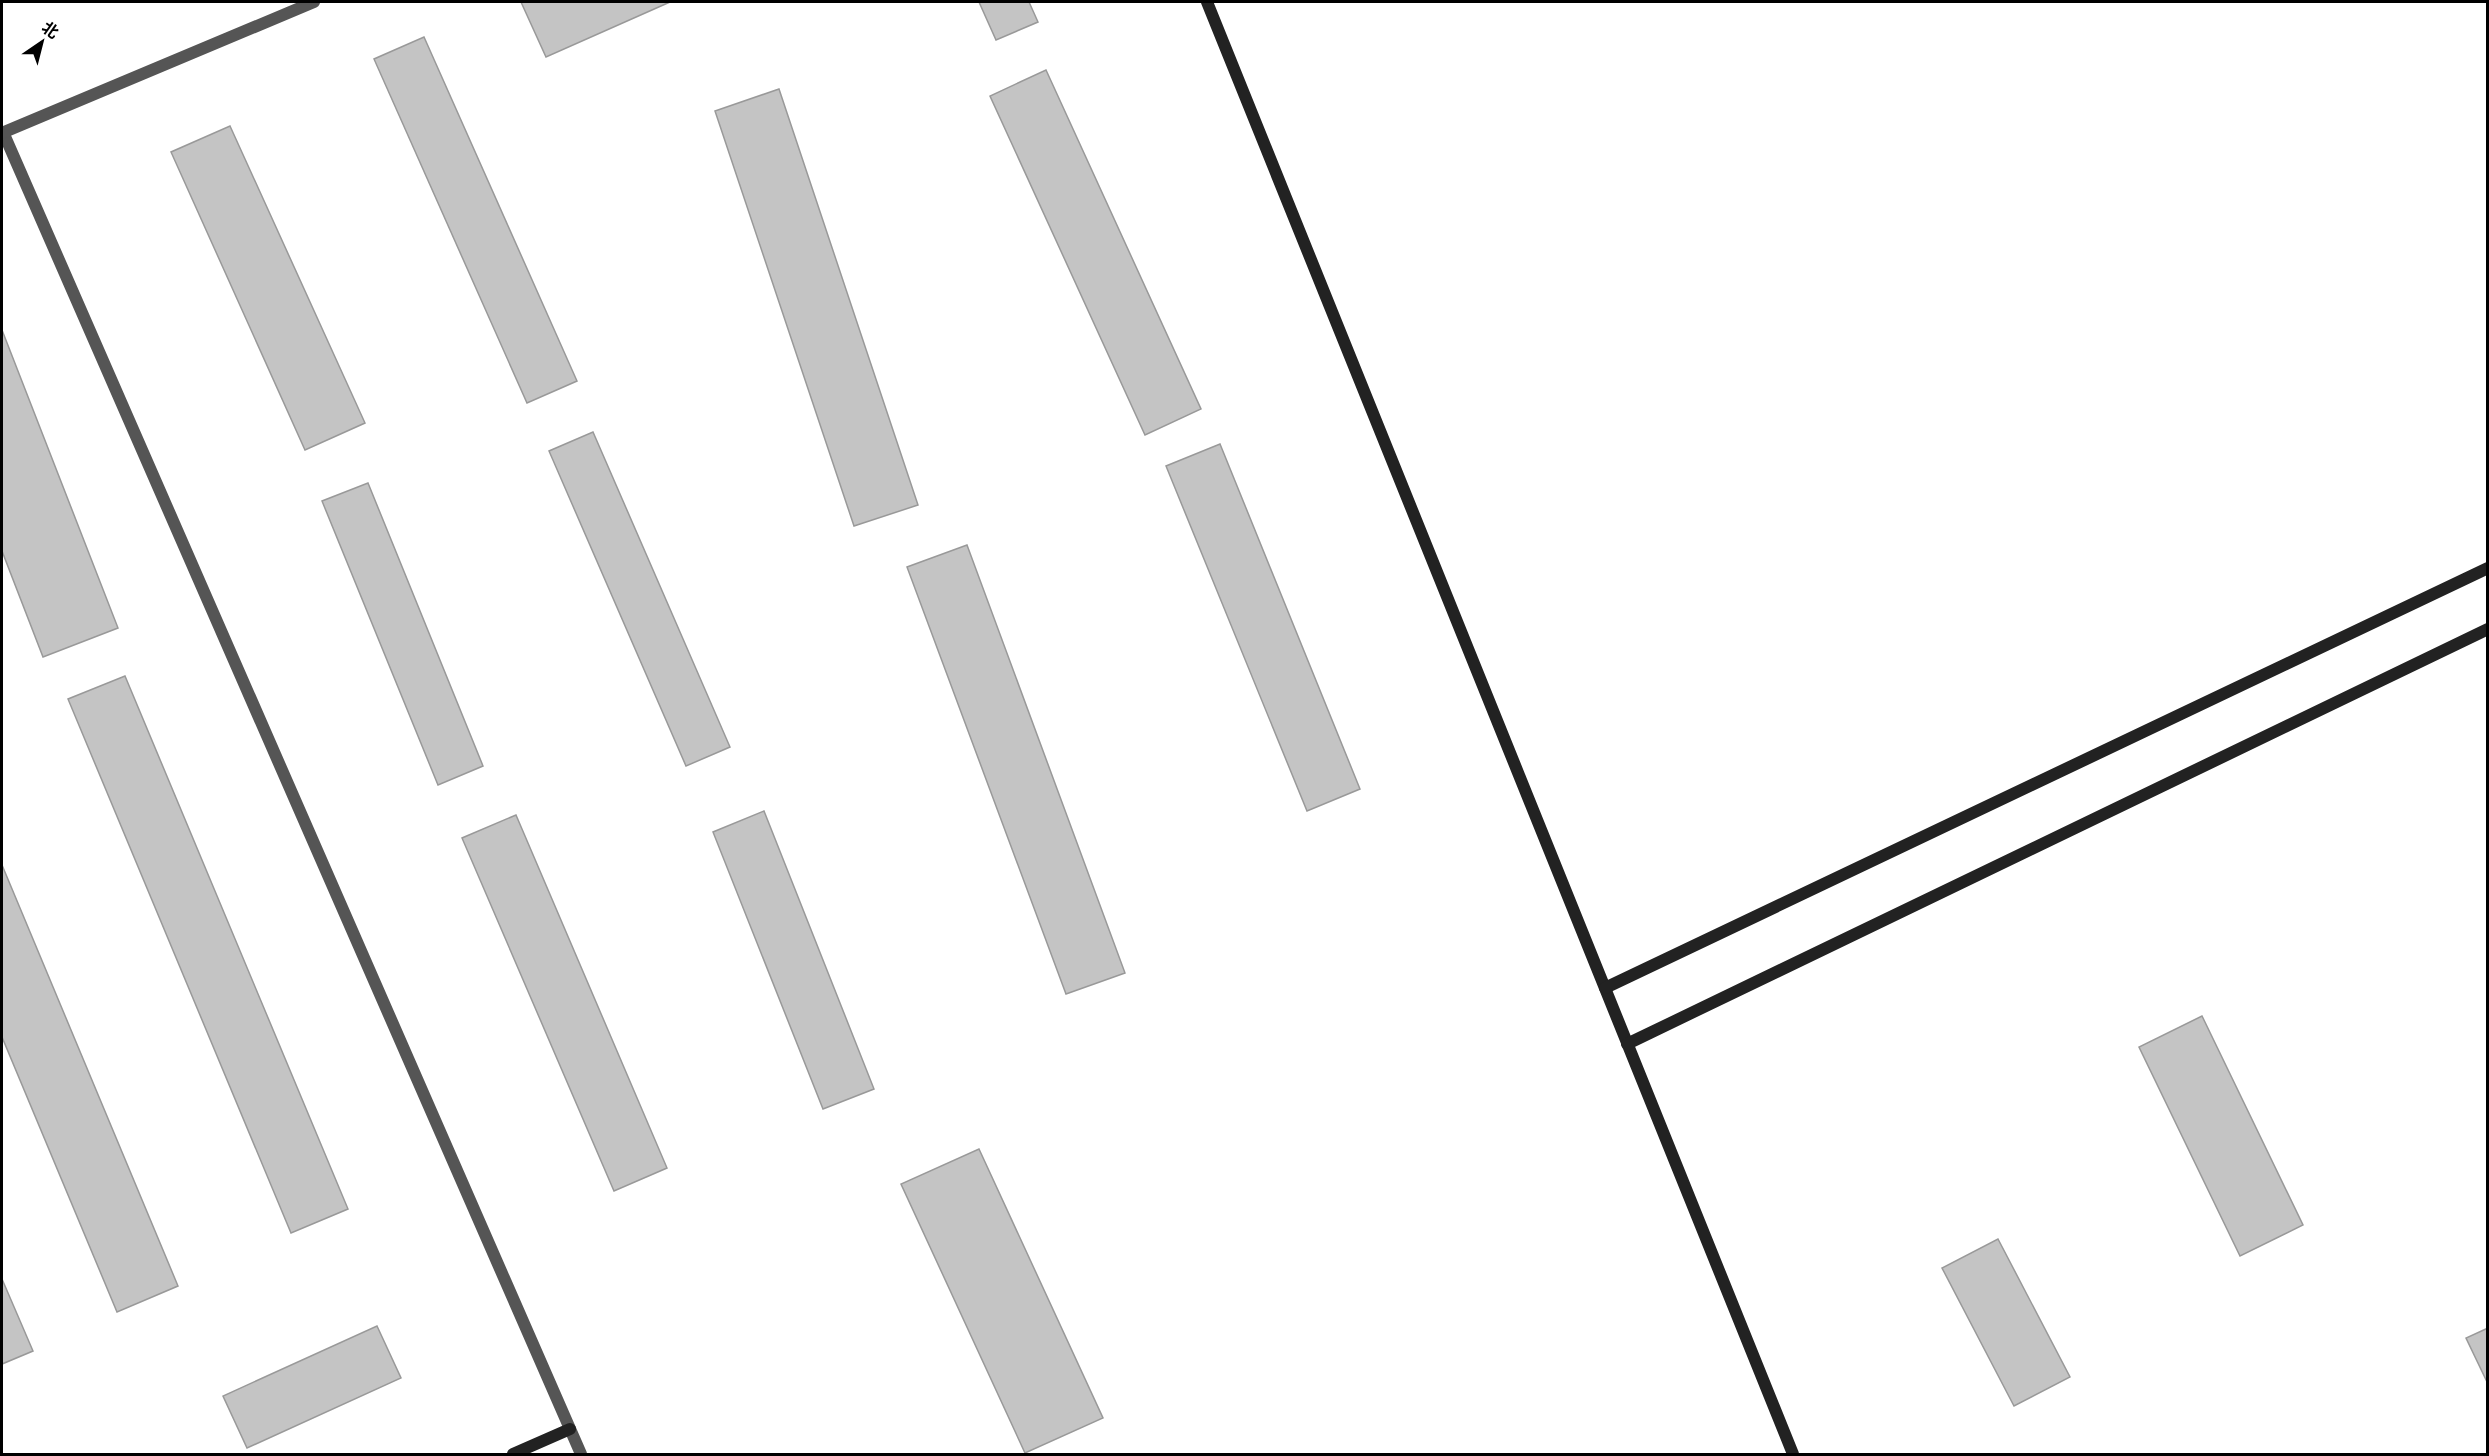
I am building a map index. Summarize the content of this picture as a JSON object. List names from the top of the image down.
{
  "north": "top right"
}
